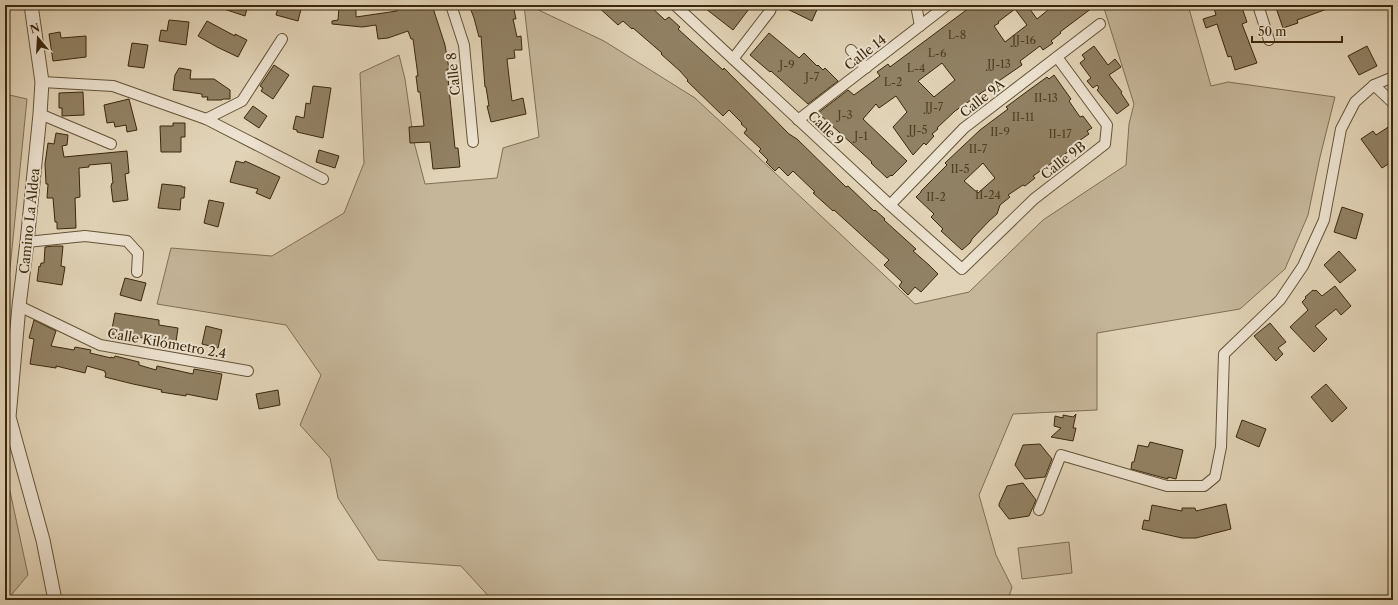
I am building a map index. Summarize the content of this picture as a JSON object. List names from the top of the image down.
{
  "streets": {
    "street": [
      "Calle 14",
      "Calle 8",
      "Calle 9A",
      "Calle 9",
      "Calle 9B",
      "Camino La Aldea",
      "Calle Kilómetro 2.4"
    ]
  },
  "crossings": [
    ["Calle 14", "Calle 9"],
    ["Calle 9A", "Calle 9"],
    ["Calle 9A", "Calle 9B"],
    ["Calle 9", "Calle 9B"],
    ["Camino La Aldea", "Calle Kilómetro 2.4"]
  ],
  "house_numbers": [
    "L-8",
    "JJ-16",
    "L-6",
    "JJ-13",
    "J-9",
    "L-4",
    "J-7",
    "L-2",
    "II-13",
    "JJ-7",
    "J-3",
    "II-11",
    "JJ-5",
    "II-9",
    "II-17",
    "J-1",
    "II-7",
    "II-5",
    "II-24",
    "II-2"
  ],
  "scale_bar": "50 m",
  "north": "top"
}
